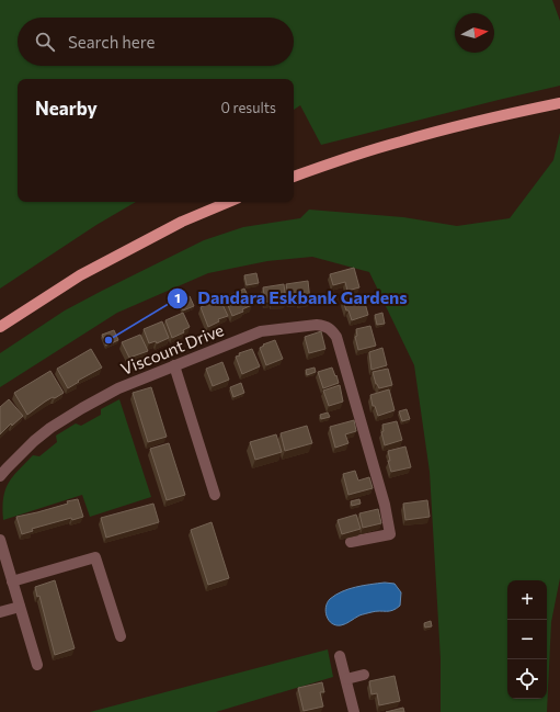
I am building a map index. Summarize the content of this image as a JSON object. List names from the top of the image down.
{
  "streets": {
    "street": ["Viscount Drive"]
  },
  "places": ["Dandara Eskbank Gardens"],
  "north": "right",
  "page": {
    "search": "Search here",
    "heading": ["Nearby", "0 results"],
    "map_buttons": ["+", "−"]
  }
}
